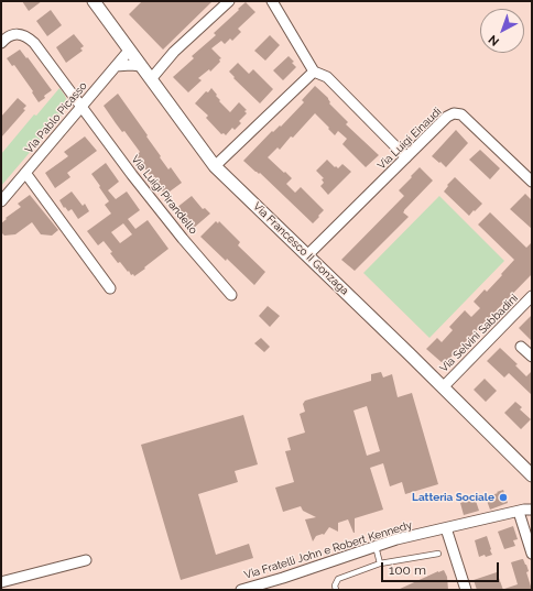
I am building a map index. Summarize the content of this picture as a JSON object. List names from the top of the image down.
{
  "streets": {
    "street": [
      "Via Pablo Picasso",
      "Via Luigi Einaudi",
      "Via Luigi Pirandello",
      "Via Francesco II Gonzaga",
      "Via Selvini Sabbadini",
      "Via Fratelli John e Robert Kennedy"
    ]
  },
  "crossings": [
    ["Via Pablo Picasso", "Via Luigi Pirandello"],
    ["Via Pablo Picasso", "Via Francesco II Gonzaga"],
    ["Via Luigi Einaudi", "Via Francesco II Gonzaga"],
    ["Via Francesco II Gonzaga", "Via Selvini Sabbadini"]
  ],
  "places": ["Latteria Sociale"],
  "scale_bar": "100 m",
  "north": "bottom left"
}
